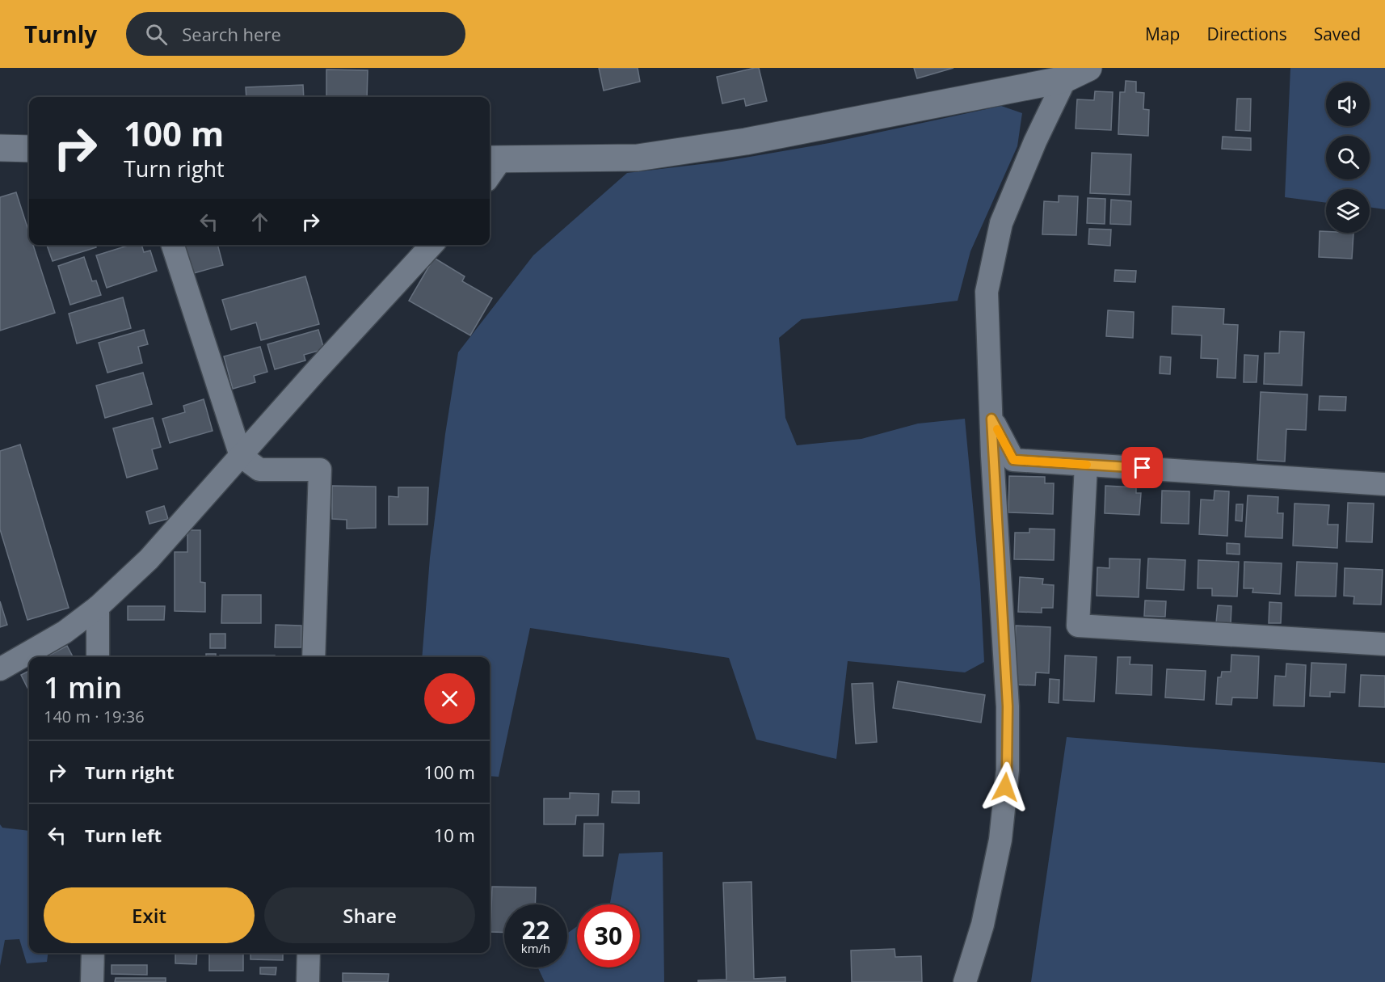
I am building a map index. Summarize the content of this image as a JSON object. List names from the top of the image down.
{
  "page": {
    "header": "Turnly",
    "search": "Search here",
    "nav": ["Map", "Directions", "Saved"],
    "turn": ["100 m", "Turn right"],
    "heading": ["1 min", "140 m · 19:36"],
    "list": [
      {
        "name": "Turn right",
        "value": "100 m"
      },
      {
        "name": "Turn left",
        "value": "10 m"
      }
    ],
    "buttons": ["Exit", "Share"],
    "speed": "22 km/h",
    "limit": "30"
  }
}
